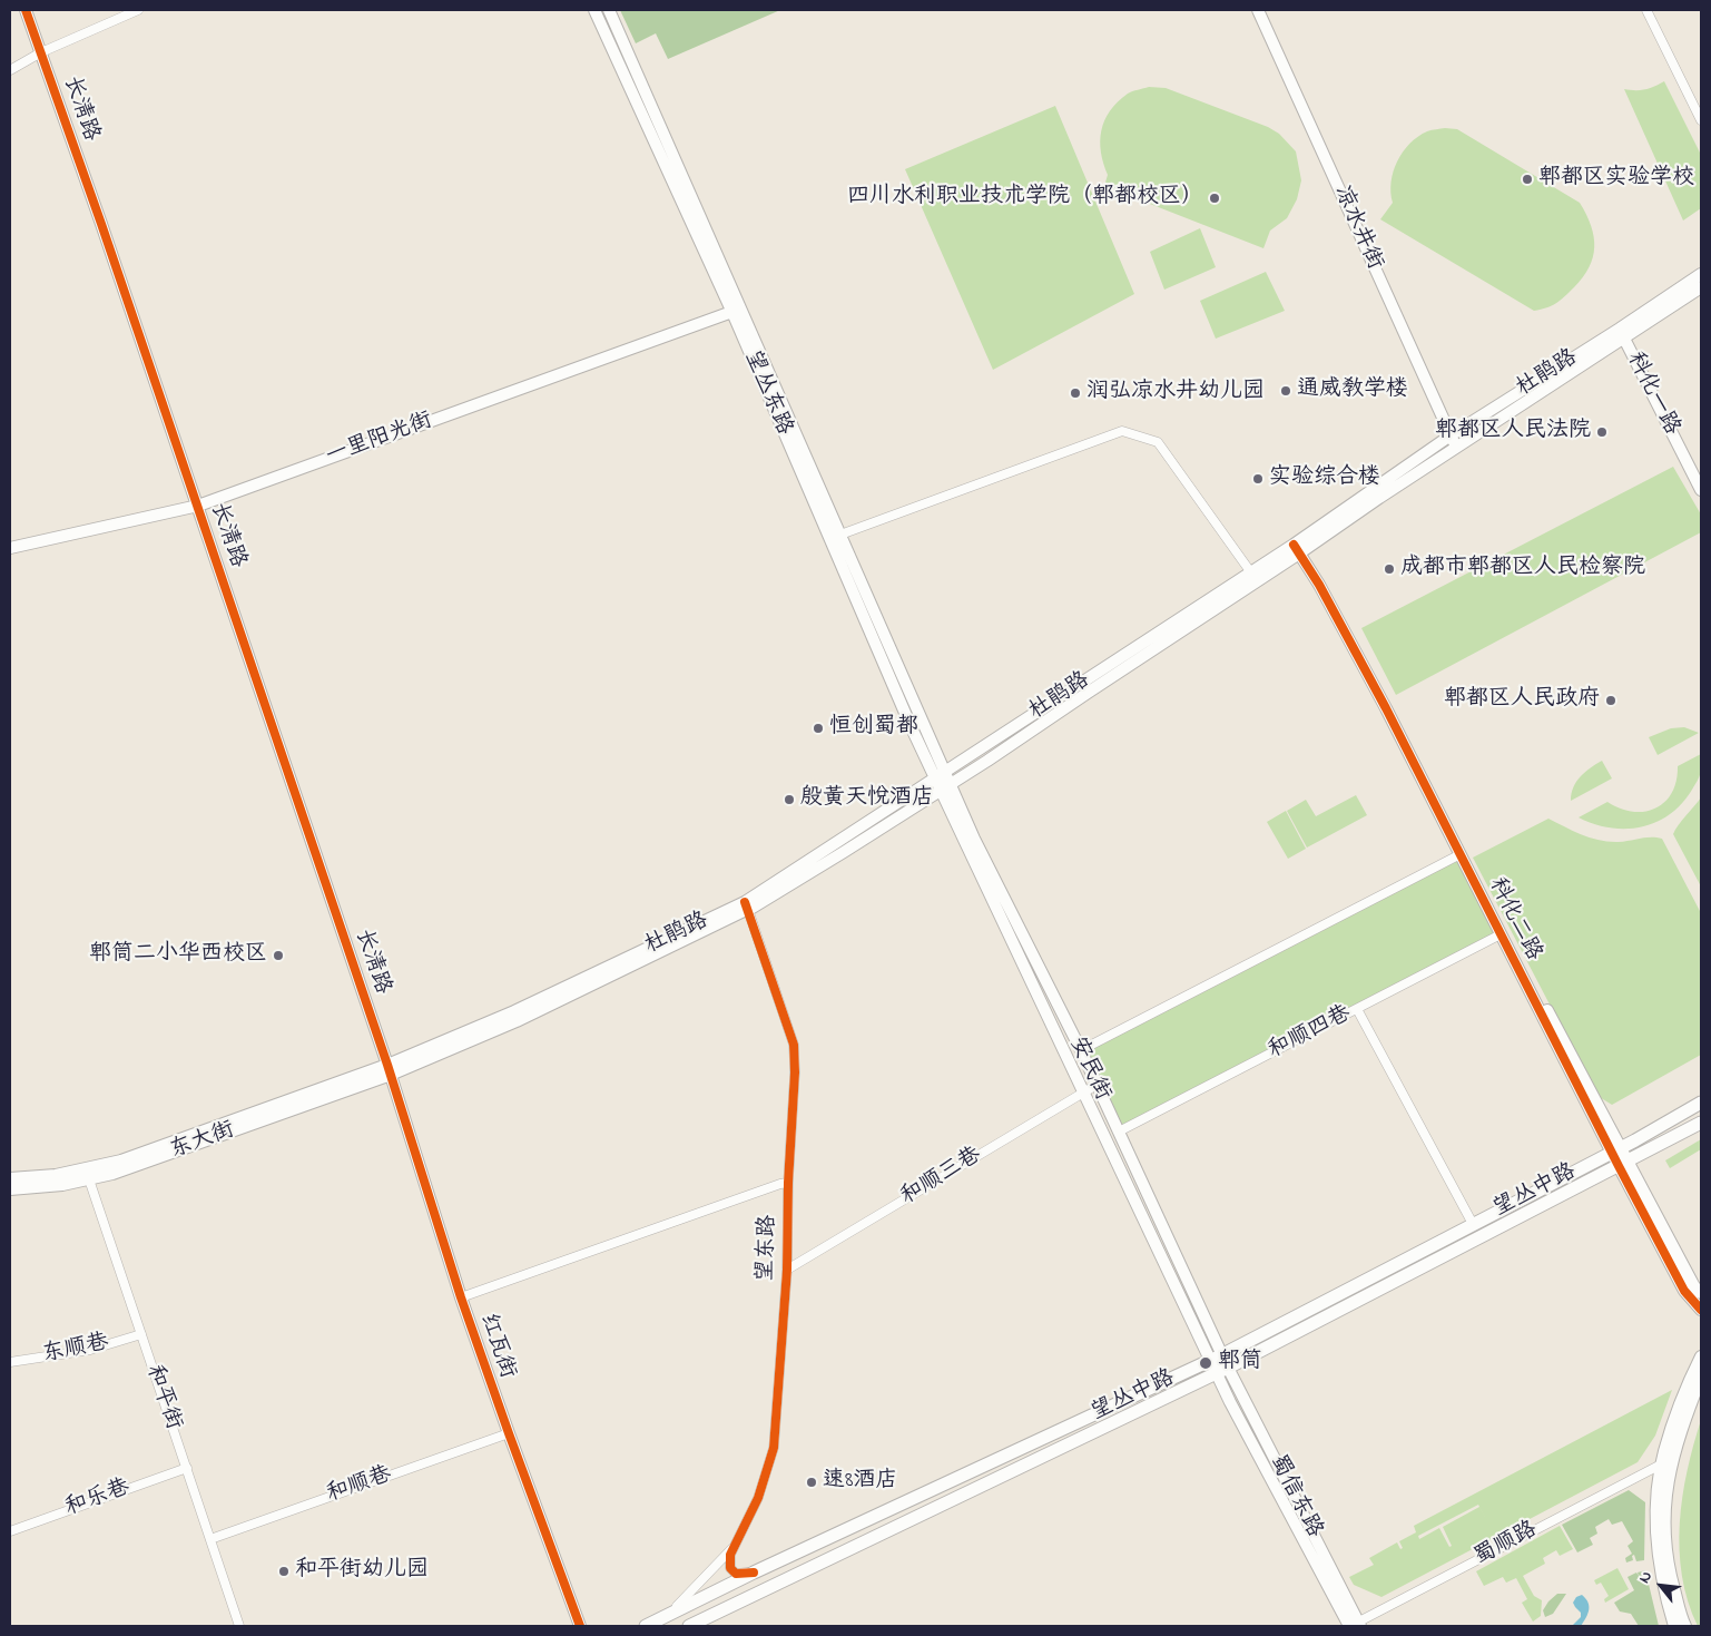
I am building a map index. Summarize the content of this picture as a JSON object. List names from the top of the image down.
{
  "streets": {
    "main road": [
      "长清路",
      "凉水井街",
      "杜鹃路",
      "望丛东路",
      "科化一路",
      "一里阳光街",
      "科化二路",
      "安民街",
      "东大街",
      "望丛中路",
      "红瓦街",
      "蜀信东路"
    ],
    "street": [
      "和顺四巷",
      "和顺三巷",
      "望东路",
      "东顺巷",
      "和平街",
      "和顺巷",
      "和乐巷",
      "蜀顺路"
    ]
  },
  "crossings": [
    ["长清路", "杜鹃路"],
    ["长清路", "一里阳光街"],
    ["长清路", "东大街"],
    ["长清路", "红瓦街"],
    ["凉水井街", "杜鹃路"],
    ["杜鹃路", "望丛东路"],
    ["杜鹃路", "科化一路"],
    ["杜鹃路", "科化二路"],
    ["杜鹃路", "安民街"],
    ["杜鹃路", "东大街"],
    ["杜鹃路", "望东路"],
    ["杜鹃路", "红瓦街"],
    ["望丛东路", "一里阳光街"],
    ["望丛东路", "安民街"],
    ["科化二路", "和顺四巷"],
    ["科化二路", "望丛中路"],
    ["和顺四巷", "安民街"],
    ["安民街", "和顺三巷"],
    ["安民街", "望丛中路"],
    ["安民街", "蜀信东路"],
    ["东大街", "红瓦街"],
    ["东大街", "和平街"],
    ["和顺三巷", "望东路"],
    ["望丛中路", "望东路"],
    ["望丛中路", "蜀信东路"],
    ["红瓦街", "和顺巷"],
    ["东顺巷", "和平街"],
    ["和平街", "和顺巷"],
    ["和平街", "和乐巷"],
    ["蜀信东路", "蜀顺路"]
  ],
  "places": [
    "郫都区实验学校",
    "四川水利职业技术学院（郫都校区）",
    "通威教学楼",
    "润弘凉水井幼儿园",
    "郫都区人民法院",
    "实验综合楼",
    "成都市郫都区人民检察院",
    "郫都区人民政府",
    "恒创蜀都",
    "殷黄天悦酒店",
    "郫筒二小华西校区",
    "郫筒",
    "速8酒店",
    "和平街幼儿园"
  ],
  "north": "top left"
}
